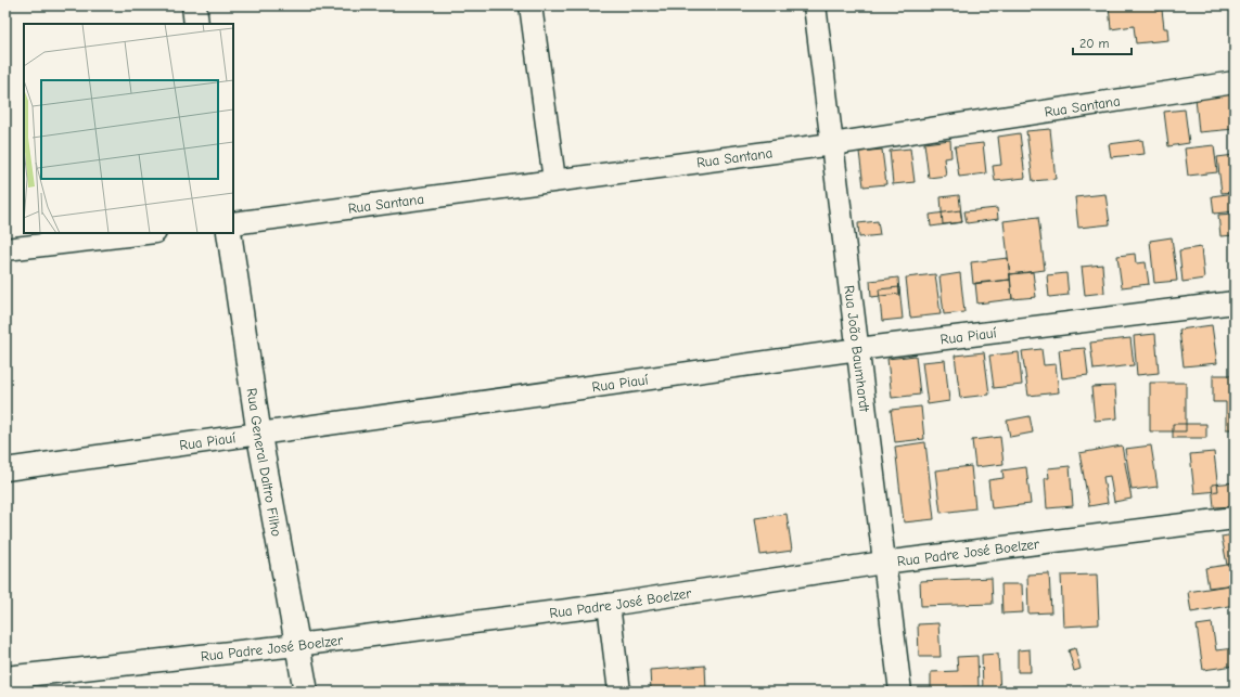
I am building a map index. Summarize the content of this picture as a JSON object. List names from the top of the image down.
{
  "streets": {
    "street": [
      "Rua Santana",
      "Rua Piauí",
      "Rua João Baumhardt",
      "Rua General Daltro Filho",
      "Rua Padre José Boelzer"
    ]
  },
  "crossings": [
    ["Rua Santana", "Rua João Baumhardt"],
    ["Rua Piauí", "Rua João Baumhardt"],
    ["Rua Piauí", "Rua General Daltro Filho"],
    ["Rua João Baumhardt", "Rua Padre José Boelzer"],
    ["Rua General Daltro Filho", "Rua Padre José Boelzer"]
  ],
  "scale_bar": "20 m"
}
